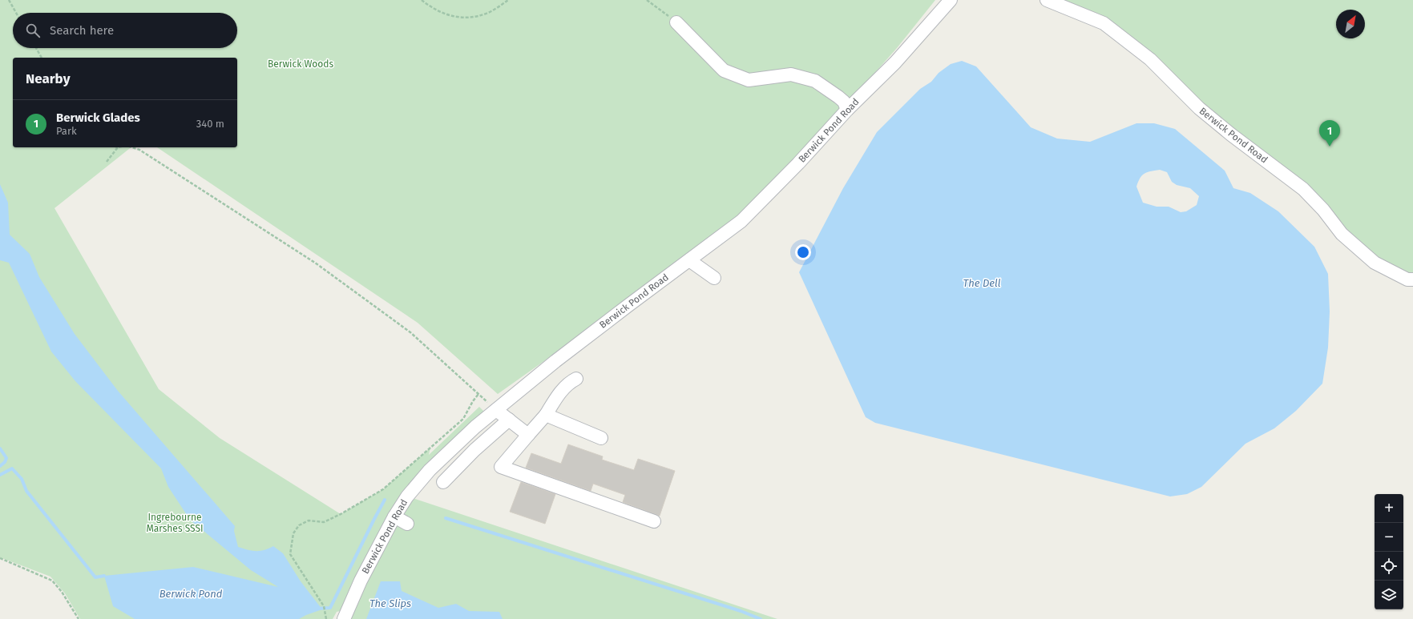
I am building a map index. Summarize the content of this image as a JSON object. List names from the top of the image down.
{
  "streets": {
    "street": ["Berwick Pond Road"]
  },
  "water": ["The Dell", "Berwick Pond", "The Slips"],
  "parks": ["Berwick Woods", "Ingrebourne Marshes SSSI"],
  "north": "top right",
  "page": {
    "search": "Search here",
    "heading": "Nearby",
    "list": [
      {
        "mark": "1",
        "name": "Berwick Glades",
        "note": "Park",
        "value": "340 m"
      }
    ],
    "pins": "1",
    "map_buttons": ["+", "−"]
  }
}
